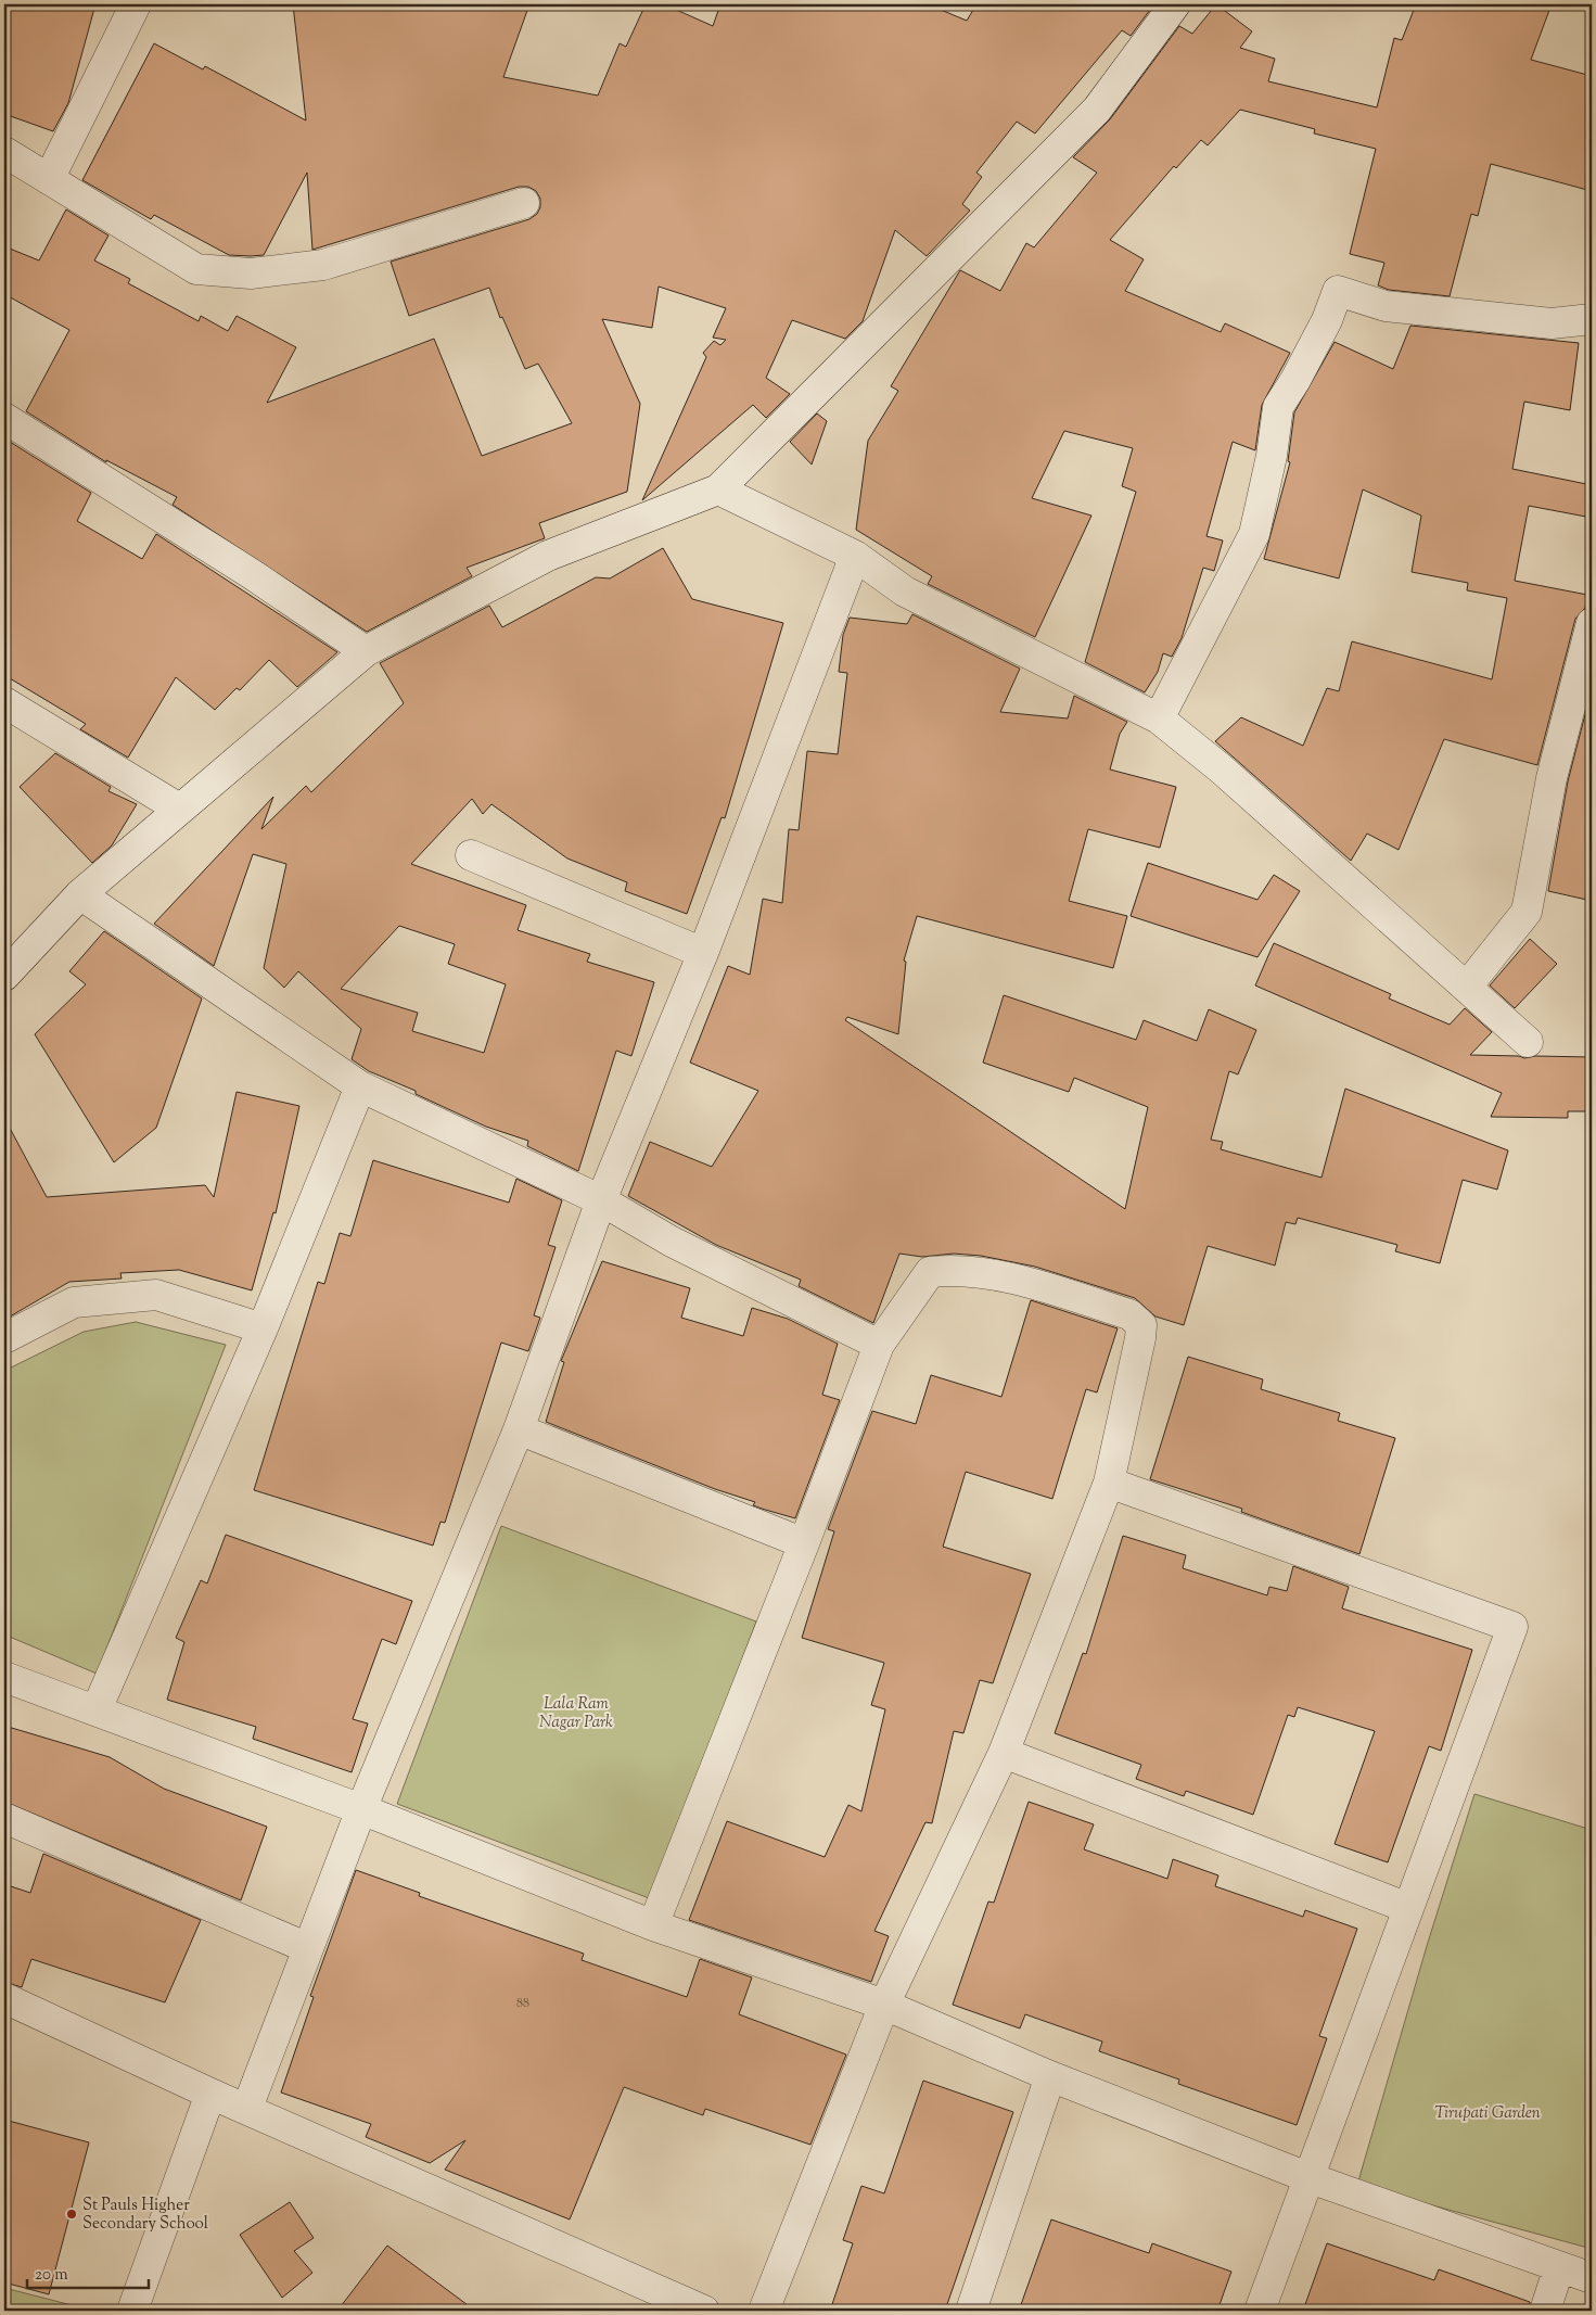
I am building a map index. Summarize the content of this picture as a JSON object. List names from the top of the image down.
{
  "parks": ["Lala Ram Nagar Park", "Tirupati Garden"],
  "places": ["St Pauls Higher Secondary School"],
  "house_numbers": ["88"],
  "scale_bar": "20 m"
}
